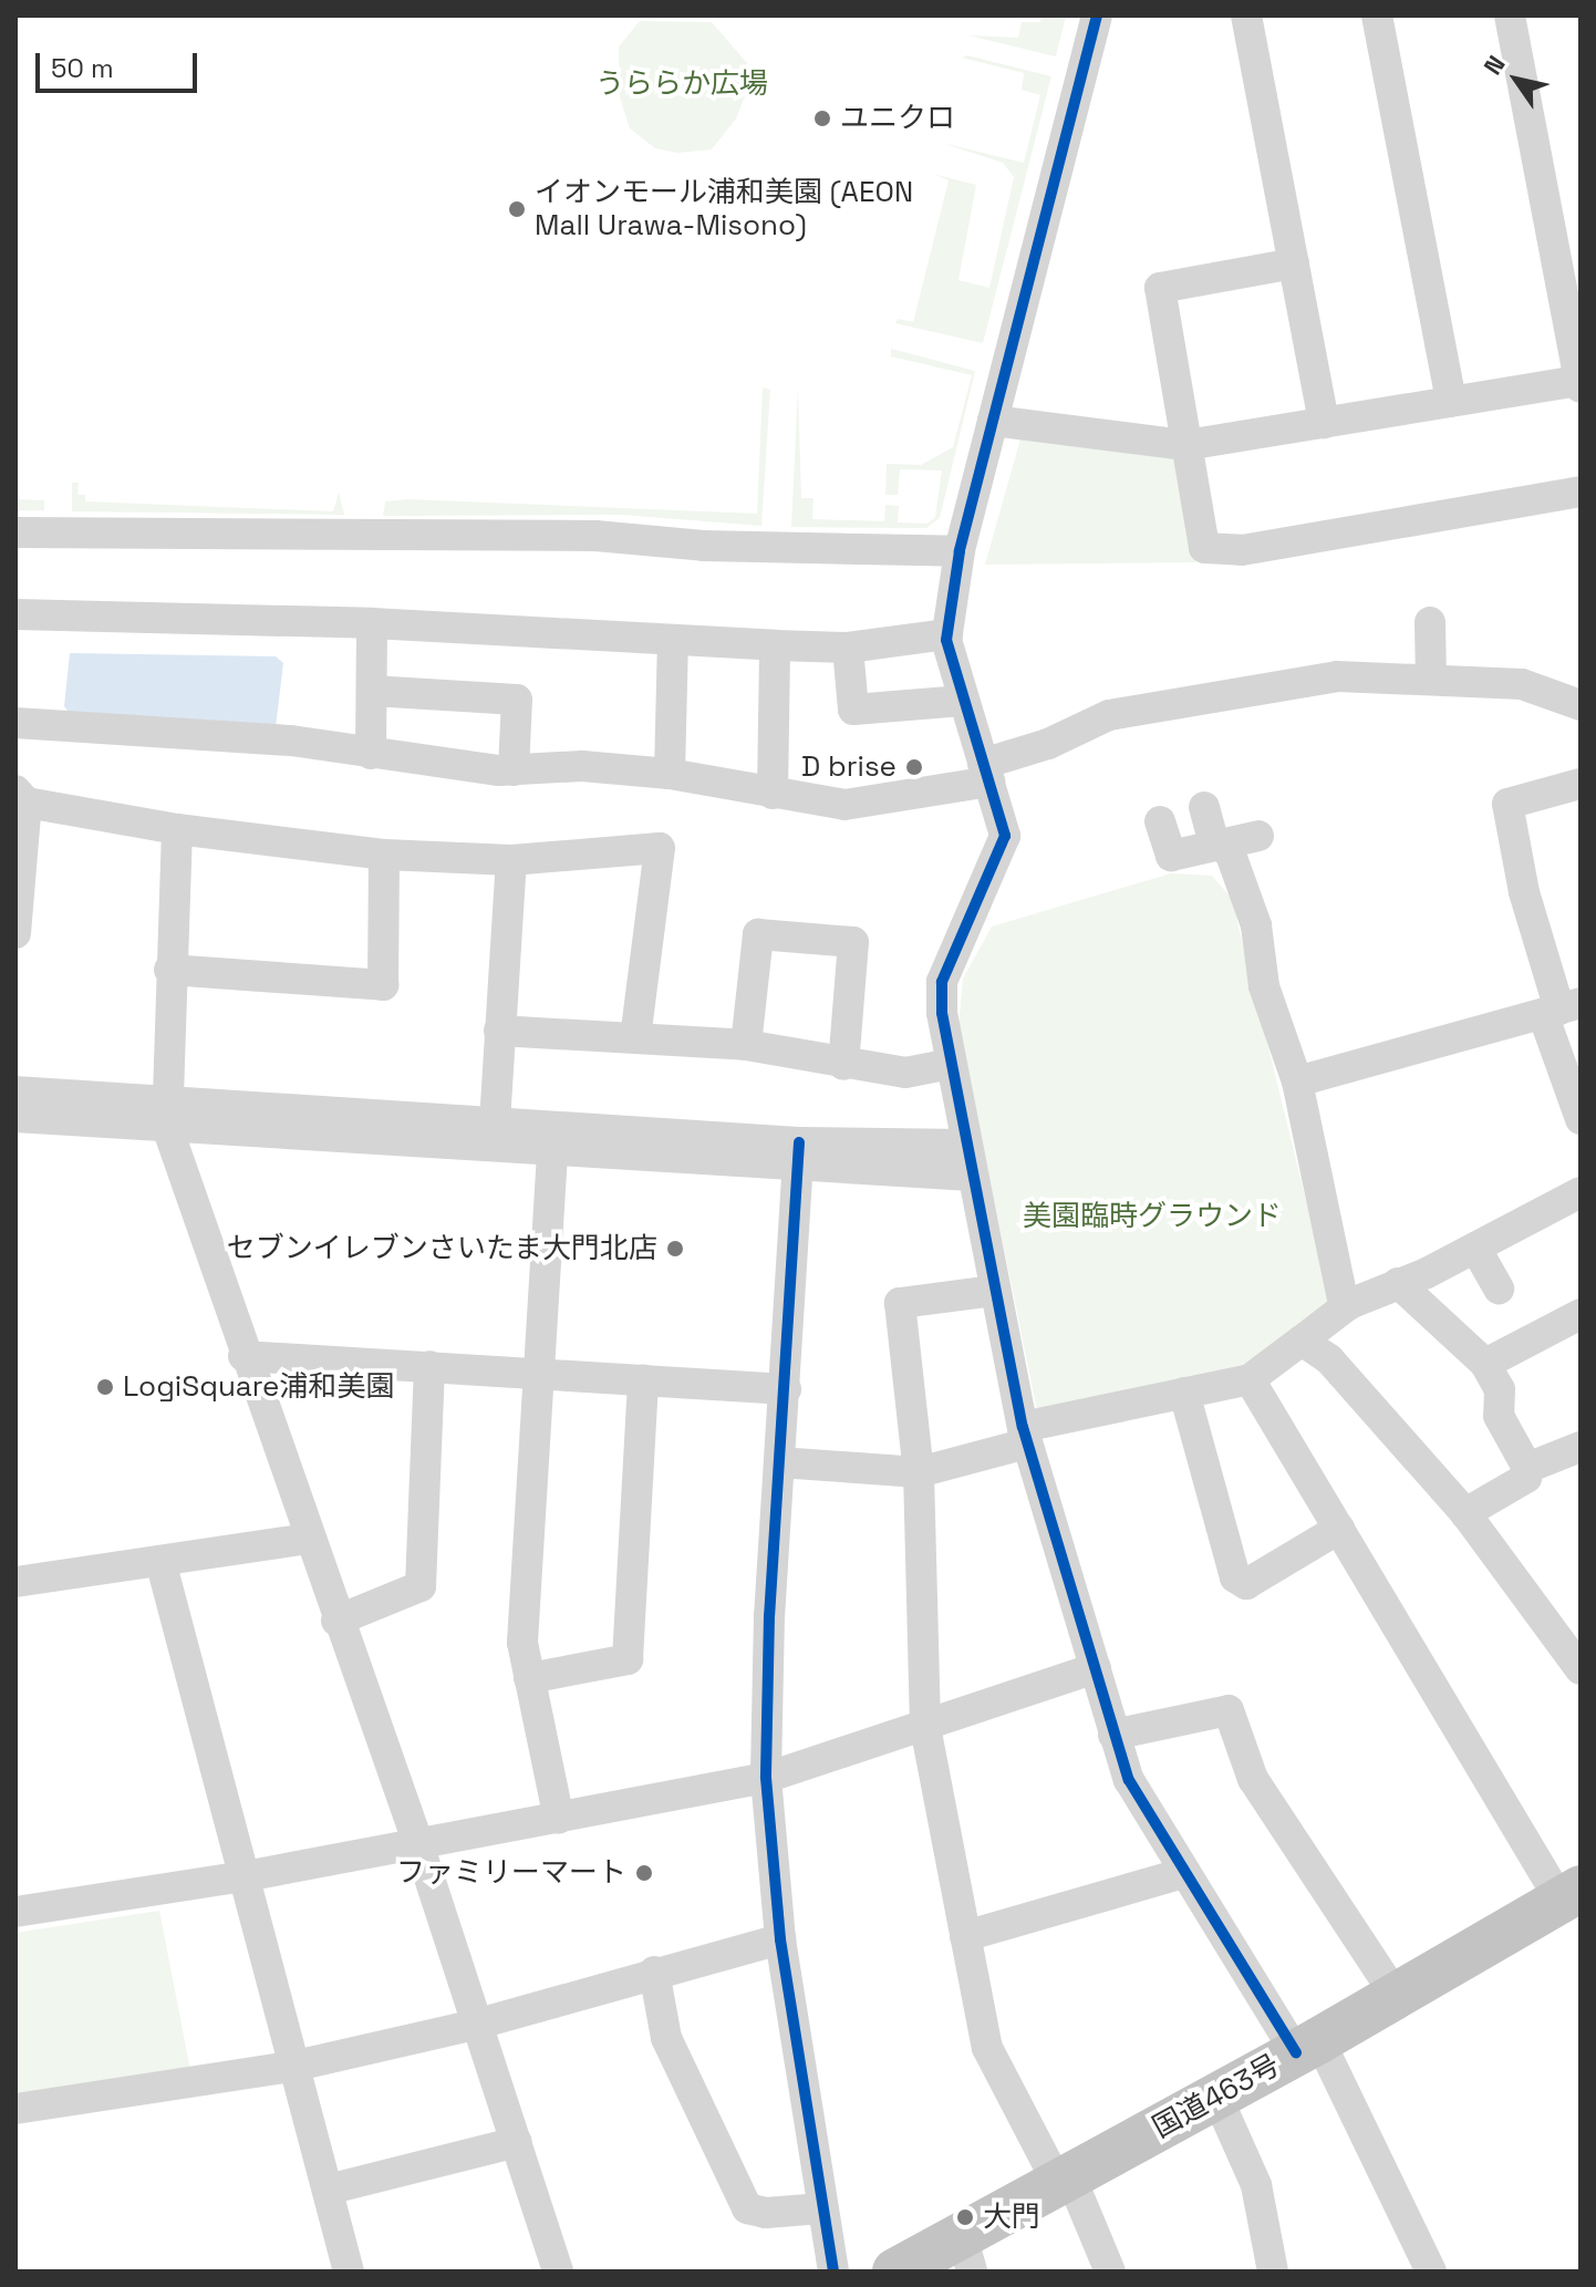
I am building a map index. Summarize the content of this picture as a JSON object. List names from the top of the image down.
{
  "streets": {
    "highway": ["国道463号"]
  },
  "parks": ["うららか広場", "美園臨時グラウンド"],
  "places": [
    "ユニクロ",
    "イオンモール浦和美園 (AEON Mall Urawa-Misono)",
    "D brise",
    "セブンイレブンさいたま大門北店",
    "LogiSquare浦和美園",
    "ファミリーマート",
    "大門"
  ],
  "scale_bar": "50 m",
  "north": "top left"
}
